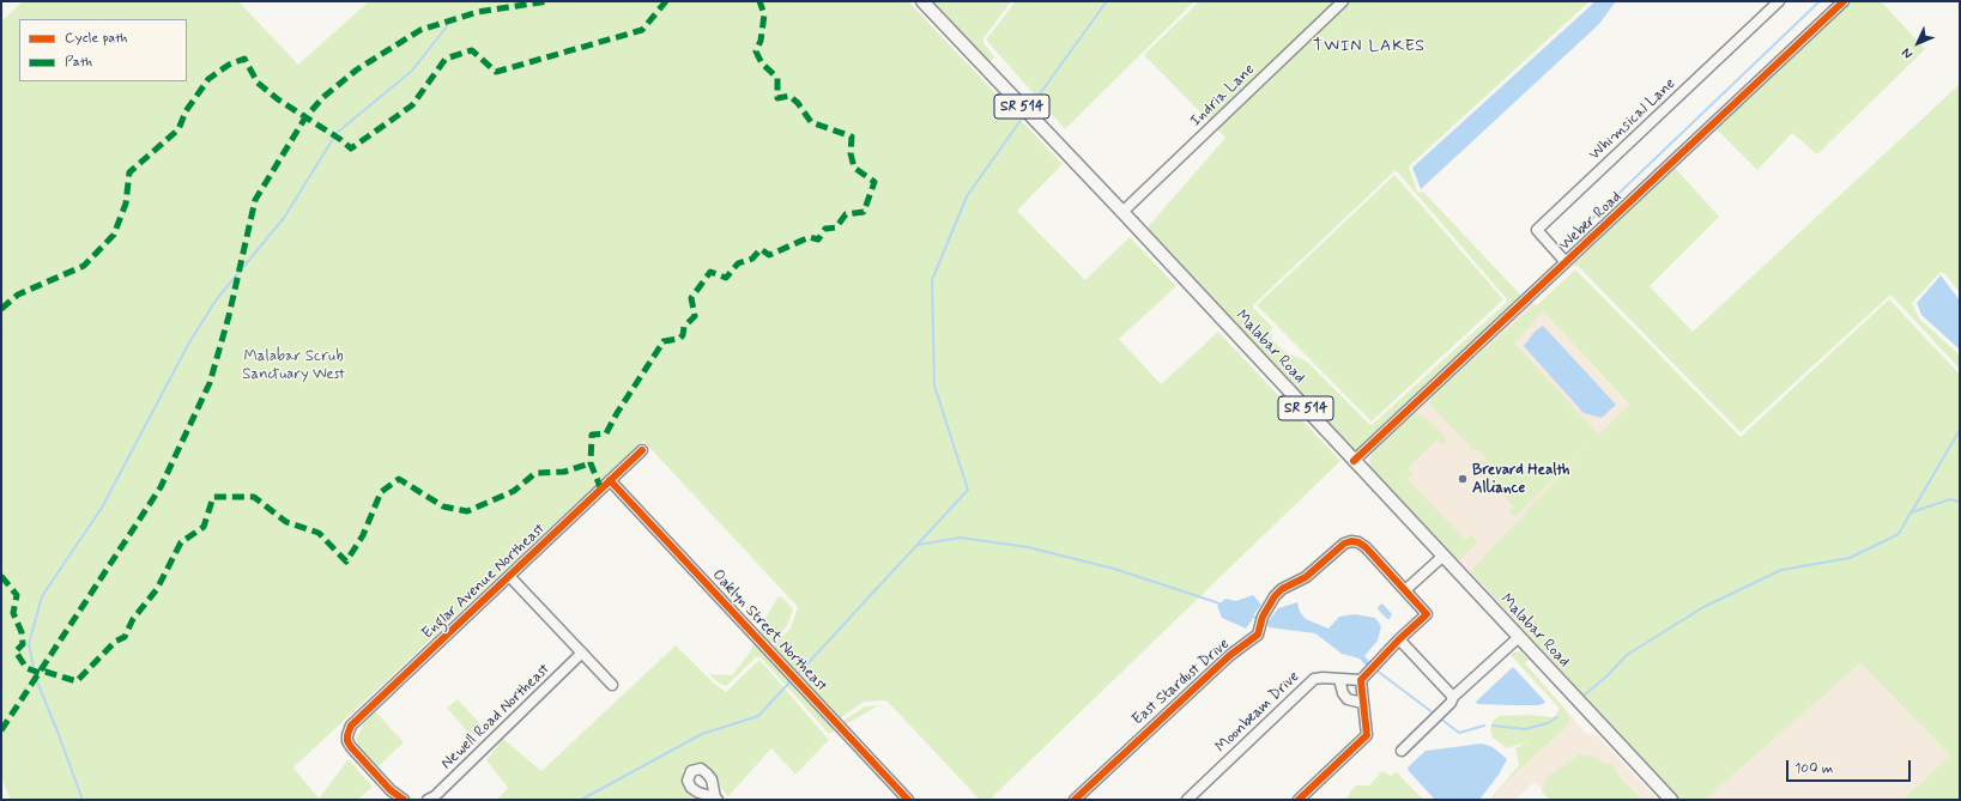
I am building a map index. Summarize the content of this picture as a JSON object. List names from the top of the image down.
{
  "streets": {
    "main road": ["SR 514", "Malabar Road"],
    "street": [
      "Indria Lane",
      "Whimsical Lane",
      "Weber Road",
      "Englar Avenue Northeast",
      "Oaklyn Street Northeast",
      "East Stardust Drive",
      "Moonbeam Drive",
      "Newell Road Northeast"
    ]
  },
  "crossings": [
    ["Indria Lane", "Malabar Road"],
    ["Whimsical Lane", "Weber Road"],
    ["Weber Road", "Malabar Road"],
    ["Englar Avenue Northeast", "Oaklyn Street Northeast"]
  ],
  "districts": ["TWIN LAKES"],
  "parks": ["Malabar Scrub Sanctuary West"],
  "places": ["Brevard Health Alliance"],
  "legend": ["Cycle path", "Path"],
  "scale_bar": "100 m",
  "north": "bottom left"
}
